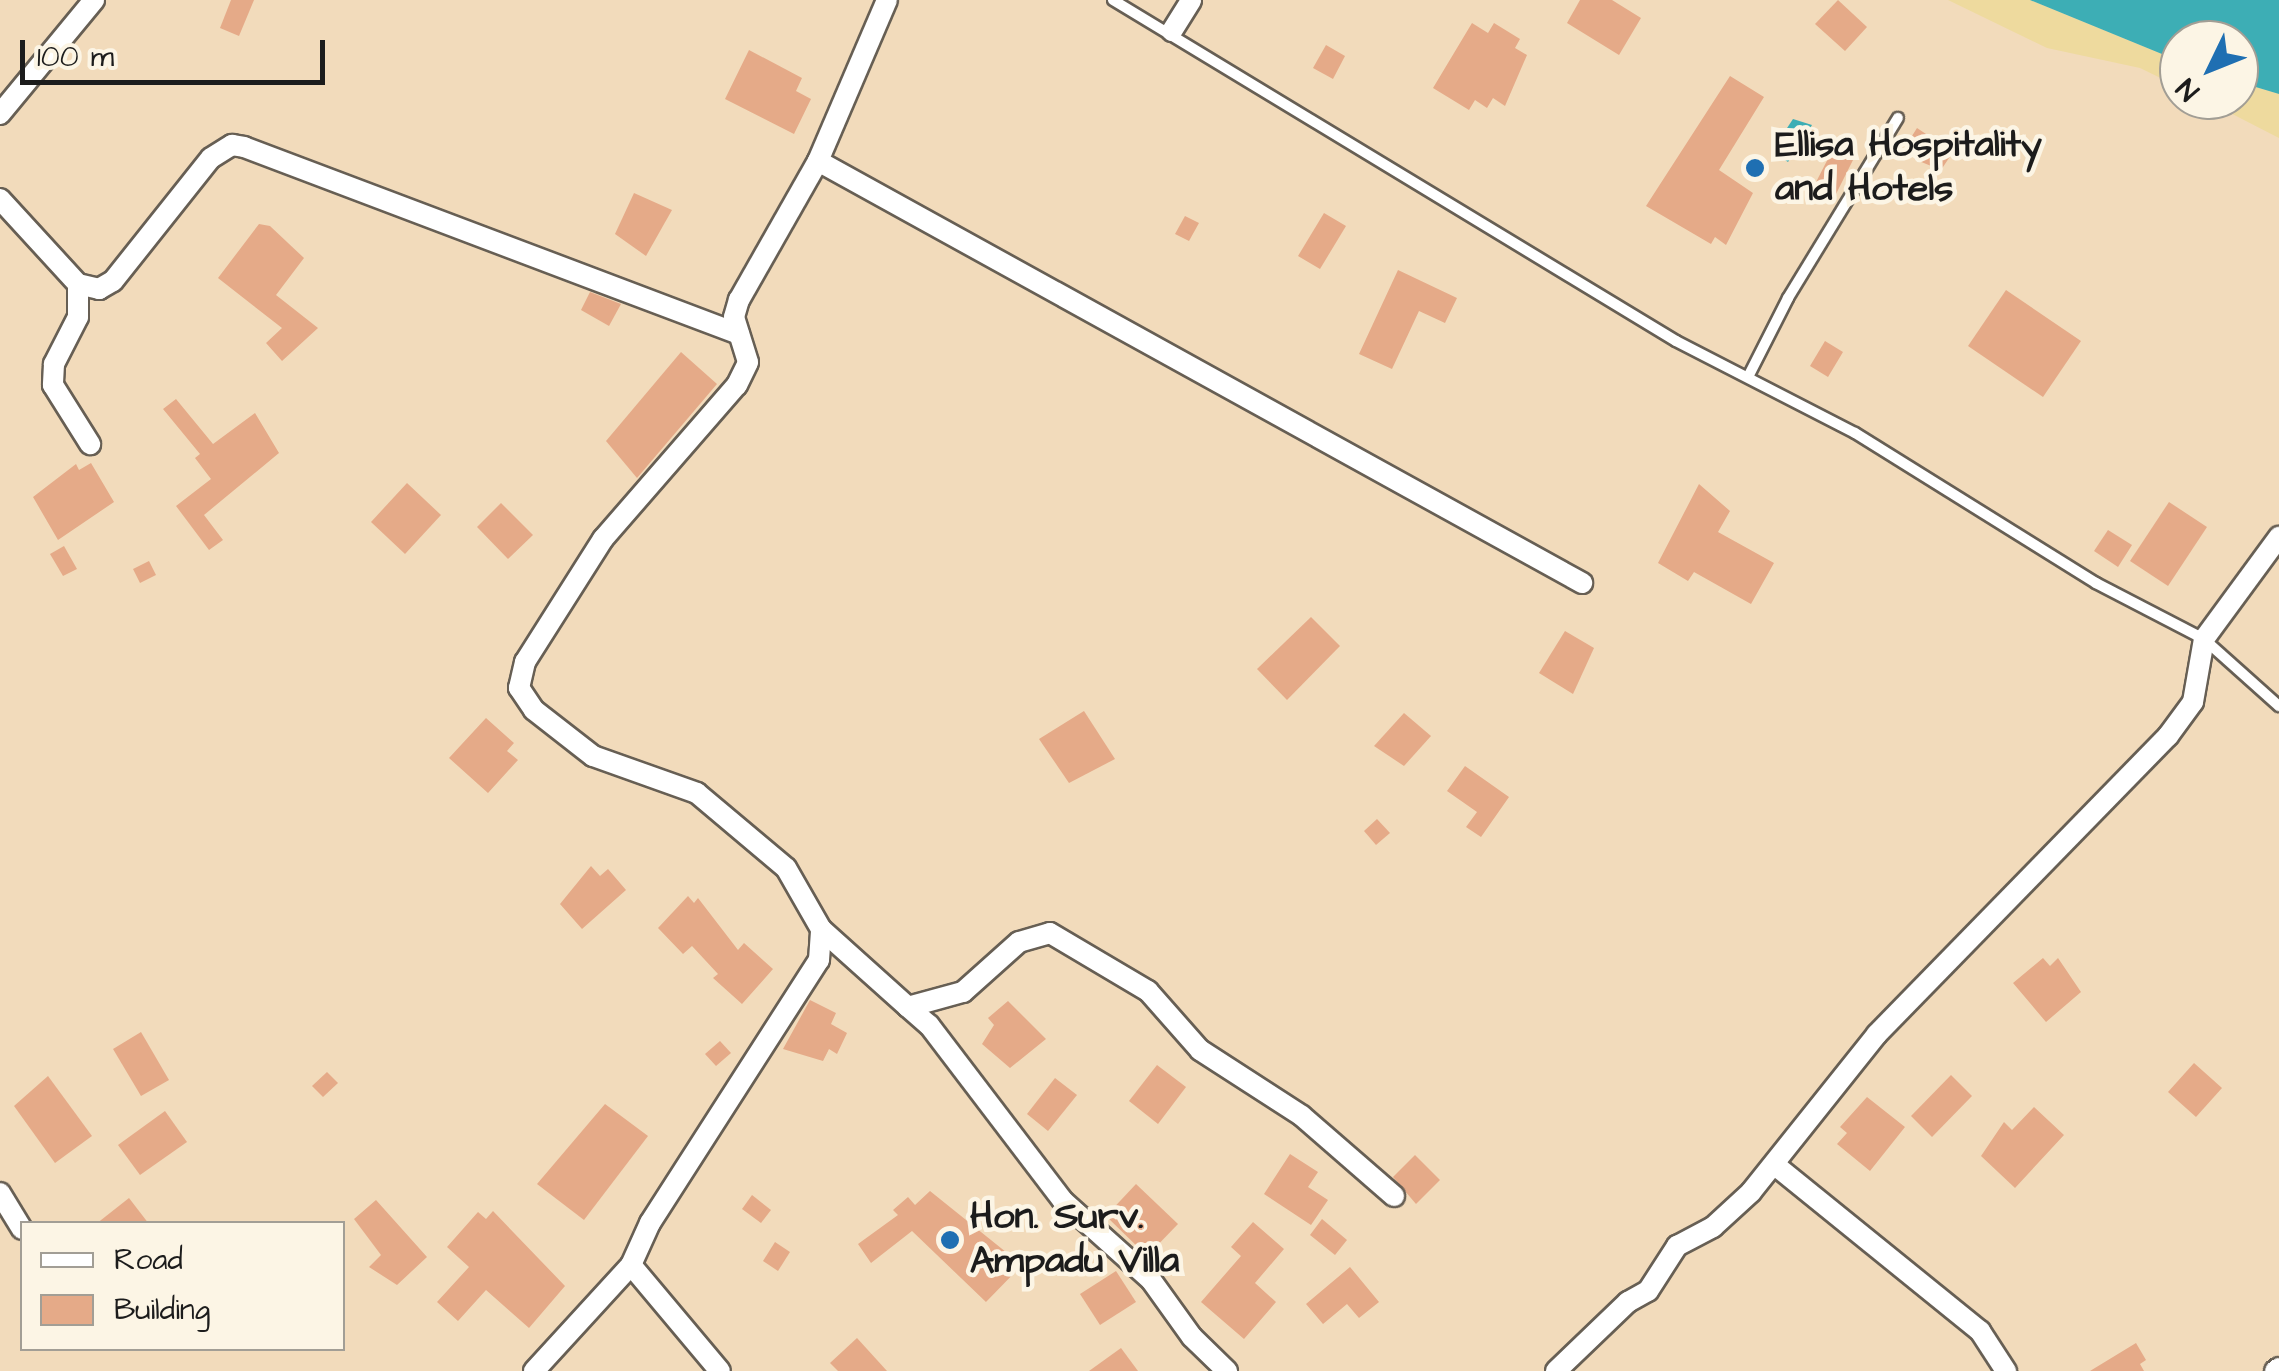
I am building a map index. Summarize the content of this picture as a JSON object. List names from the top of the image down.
{
  "places": ["Ellisa Hospitality and Hotels", "Hon. Surv. Ampadu Villa"],
  "legend": ["Road", "Building"],
  "scale_bar": "100 m",
  "north": "bottom left"
}
